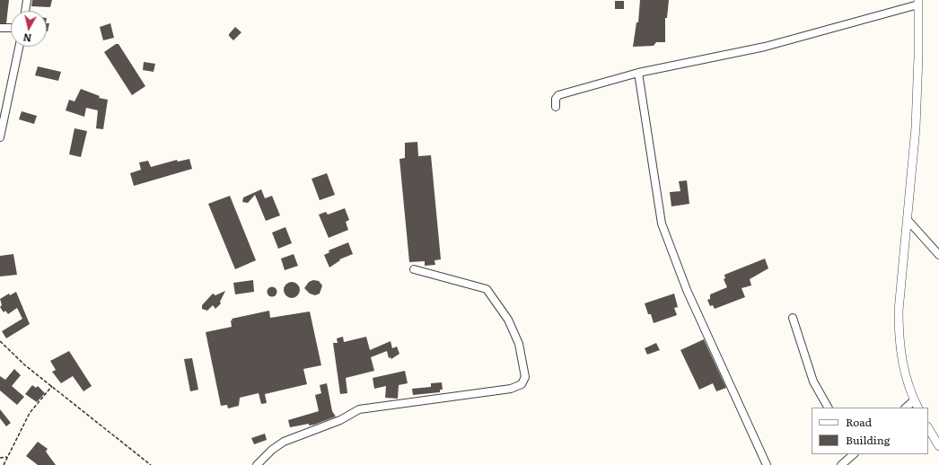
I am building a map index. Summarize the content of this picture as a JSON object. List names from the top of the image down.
{
  "legend": ["Road", "Building"],
  "north": "bottom"
}
